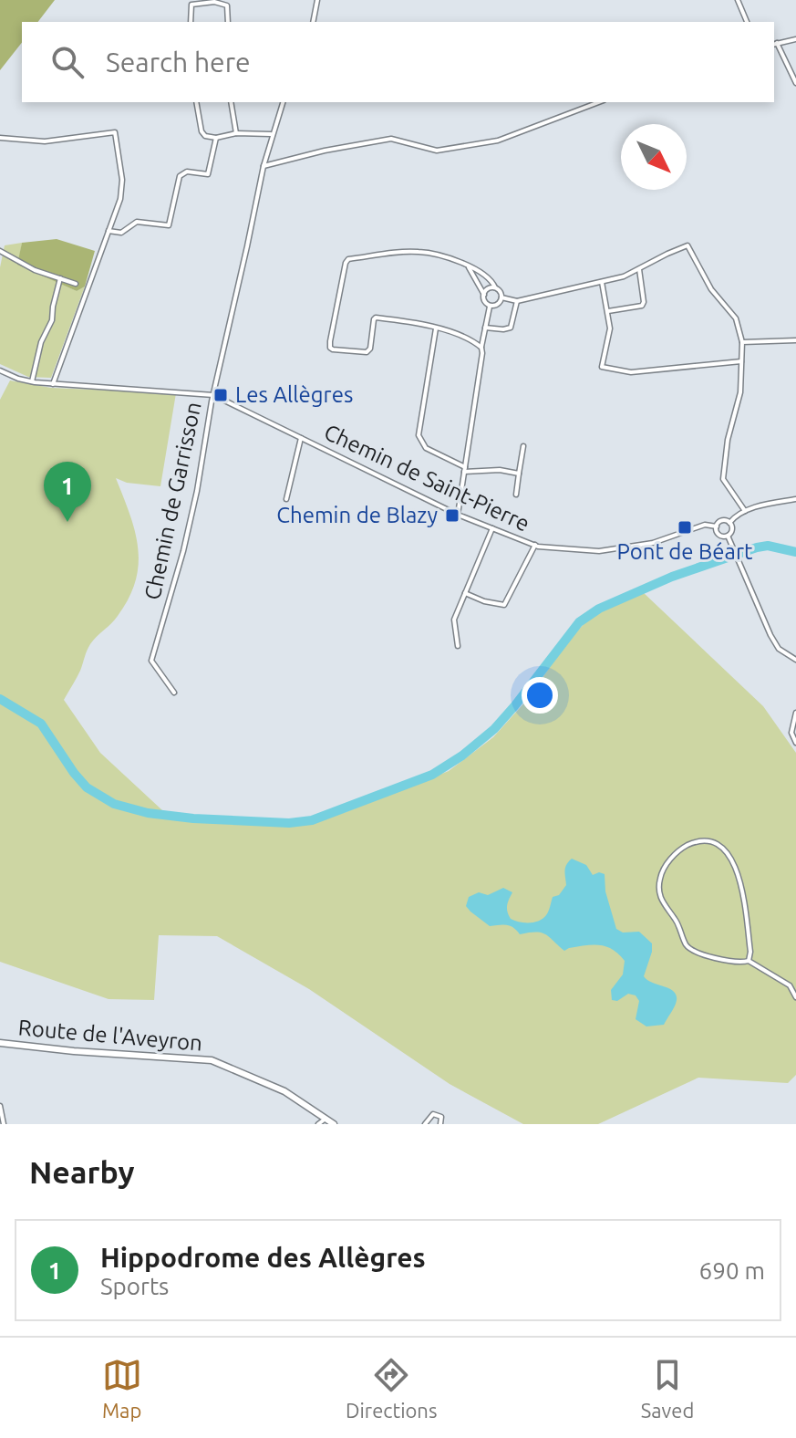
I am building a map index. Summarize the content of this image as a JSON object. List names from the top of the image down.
{
  "streets": {
    "street": ["Chemin de Saint-Pierre", "Chemin de Garrisson", "Route de l'Aveyron"]
  },
  "crossings": [
    ["Chemin de Saint-Pierre", "Chemin de Garrisson"]
  ],
  "places": {
    "transit": ["Les Allègres", "Chemin de Blazy", "Pont de Béart"]
  },
  "north": "bottom right",
  "page": {
    "search": "Search here",
    "pins": "1",
    "heading": "Nearby",
    "list": [
      {
        "mark": "1",
        "name": "Hippodrome des Allègres",
        "note": "Sports",
        "value": "690 m"
      }
    ],
    "nav": ["Map", "Directions", "Saved"]
  }
}
